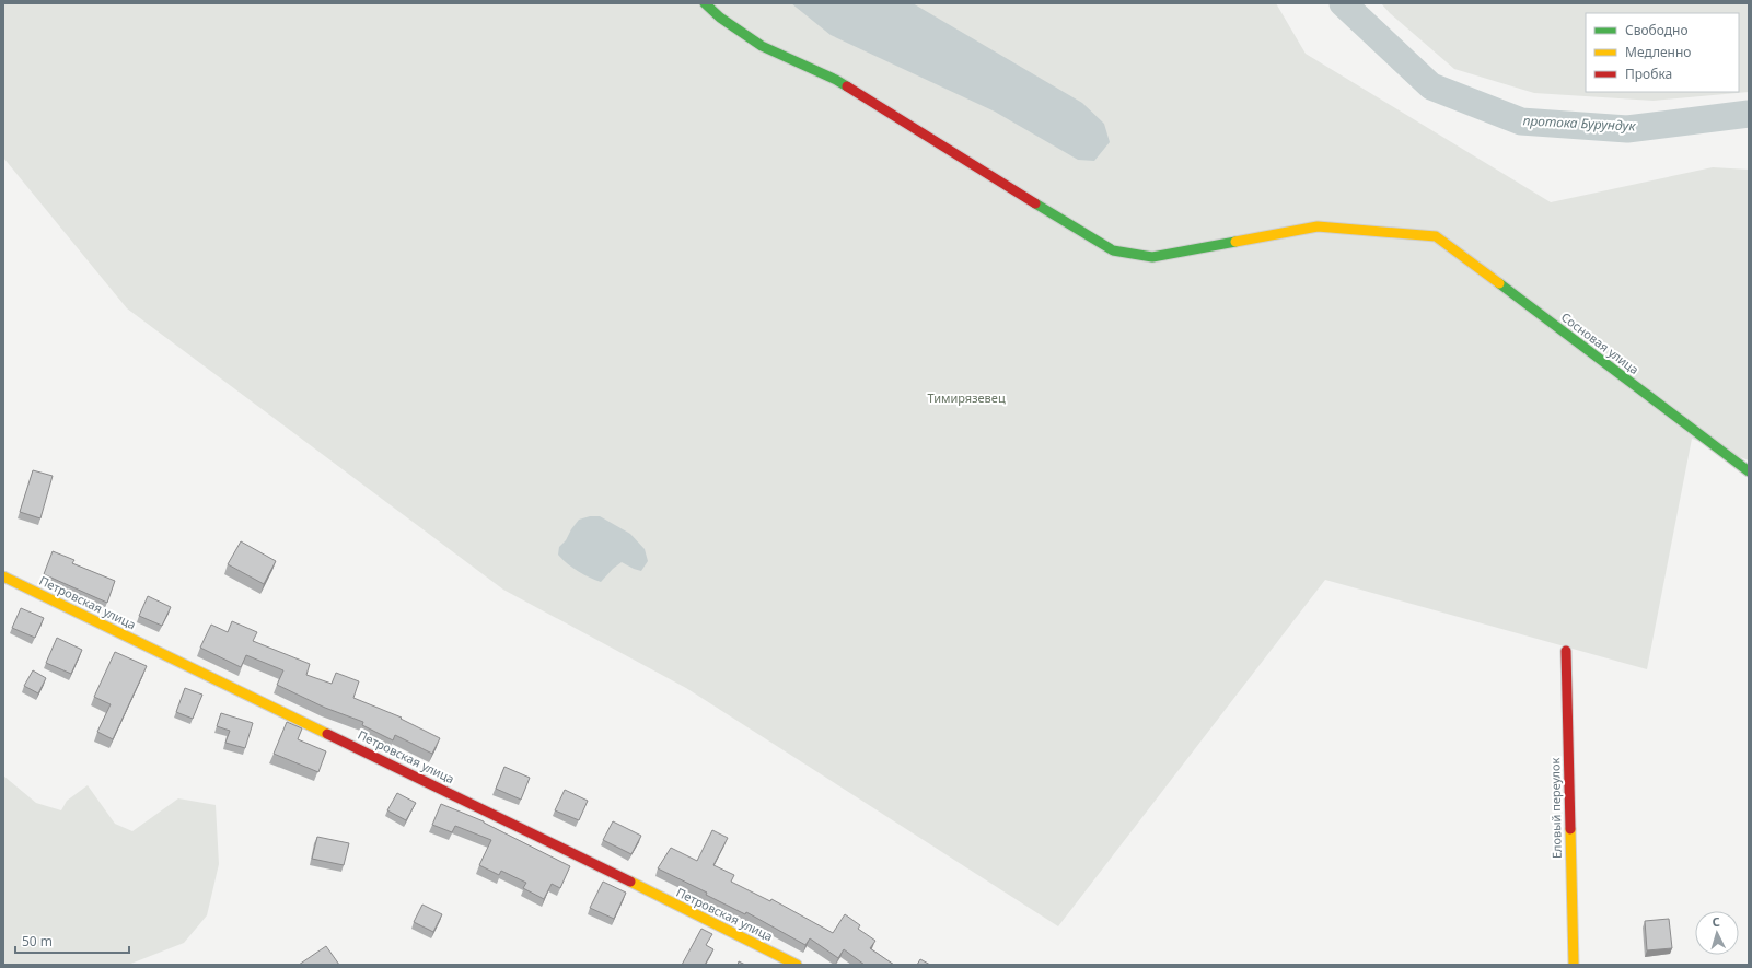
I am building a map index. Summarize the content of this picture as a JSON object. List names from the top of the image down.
{
  "streets": {
    "street": ["Сосновая улица", "Петровская улица", "Еловый переулок"]
  },
  "water": ["протока Бурундук"],
  "parks": ["Тимирязевец"],
  "legend": ["Свободно", "Медленно", "Пробка"],
  "scale_bar": "50 m",
  "north": "top"
}
